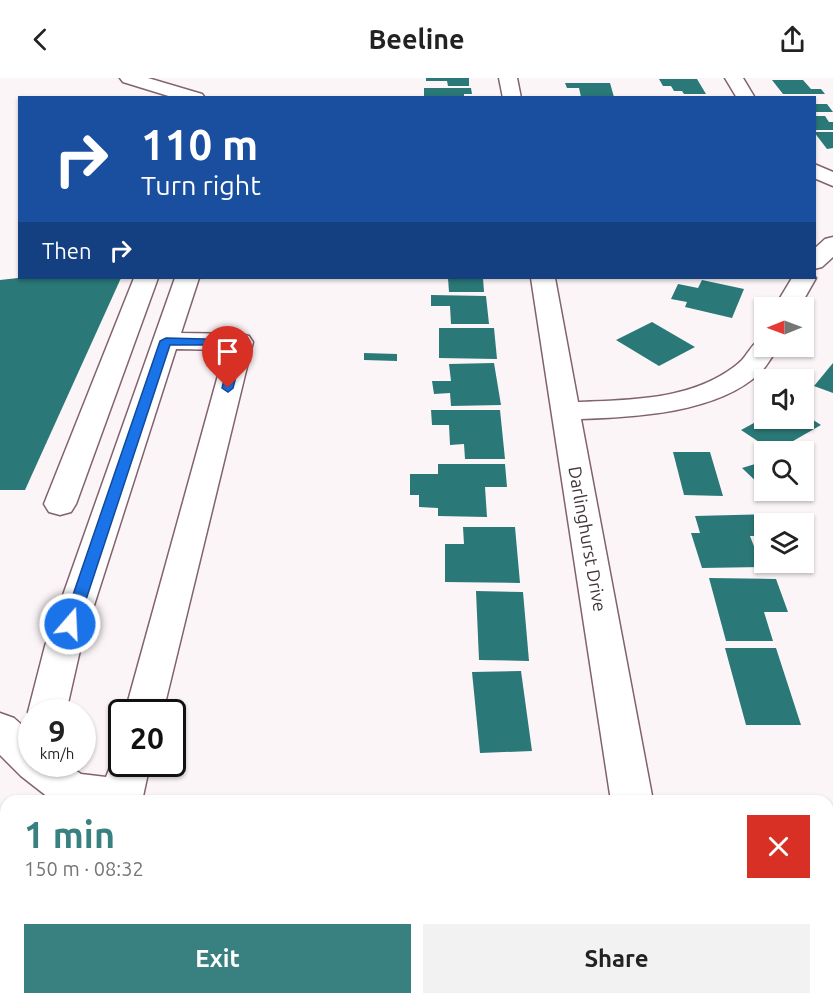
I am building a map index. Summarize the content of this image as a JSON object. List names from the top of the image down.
{
  "streets": {
    "street": ["Darlinghurst Drive"]
  },
  "north": "left",
  "page": {
    "header": "Beeline",
    "turn": ["110 m", "Turn right"],
    "then": "Then",
    "speed": "9 km/h",
    "limit": "20",
    "heading": ["1 min", "150 m · 08:32"],
    "buttons": ["Exit", "Share"]
  }
}
